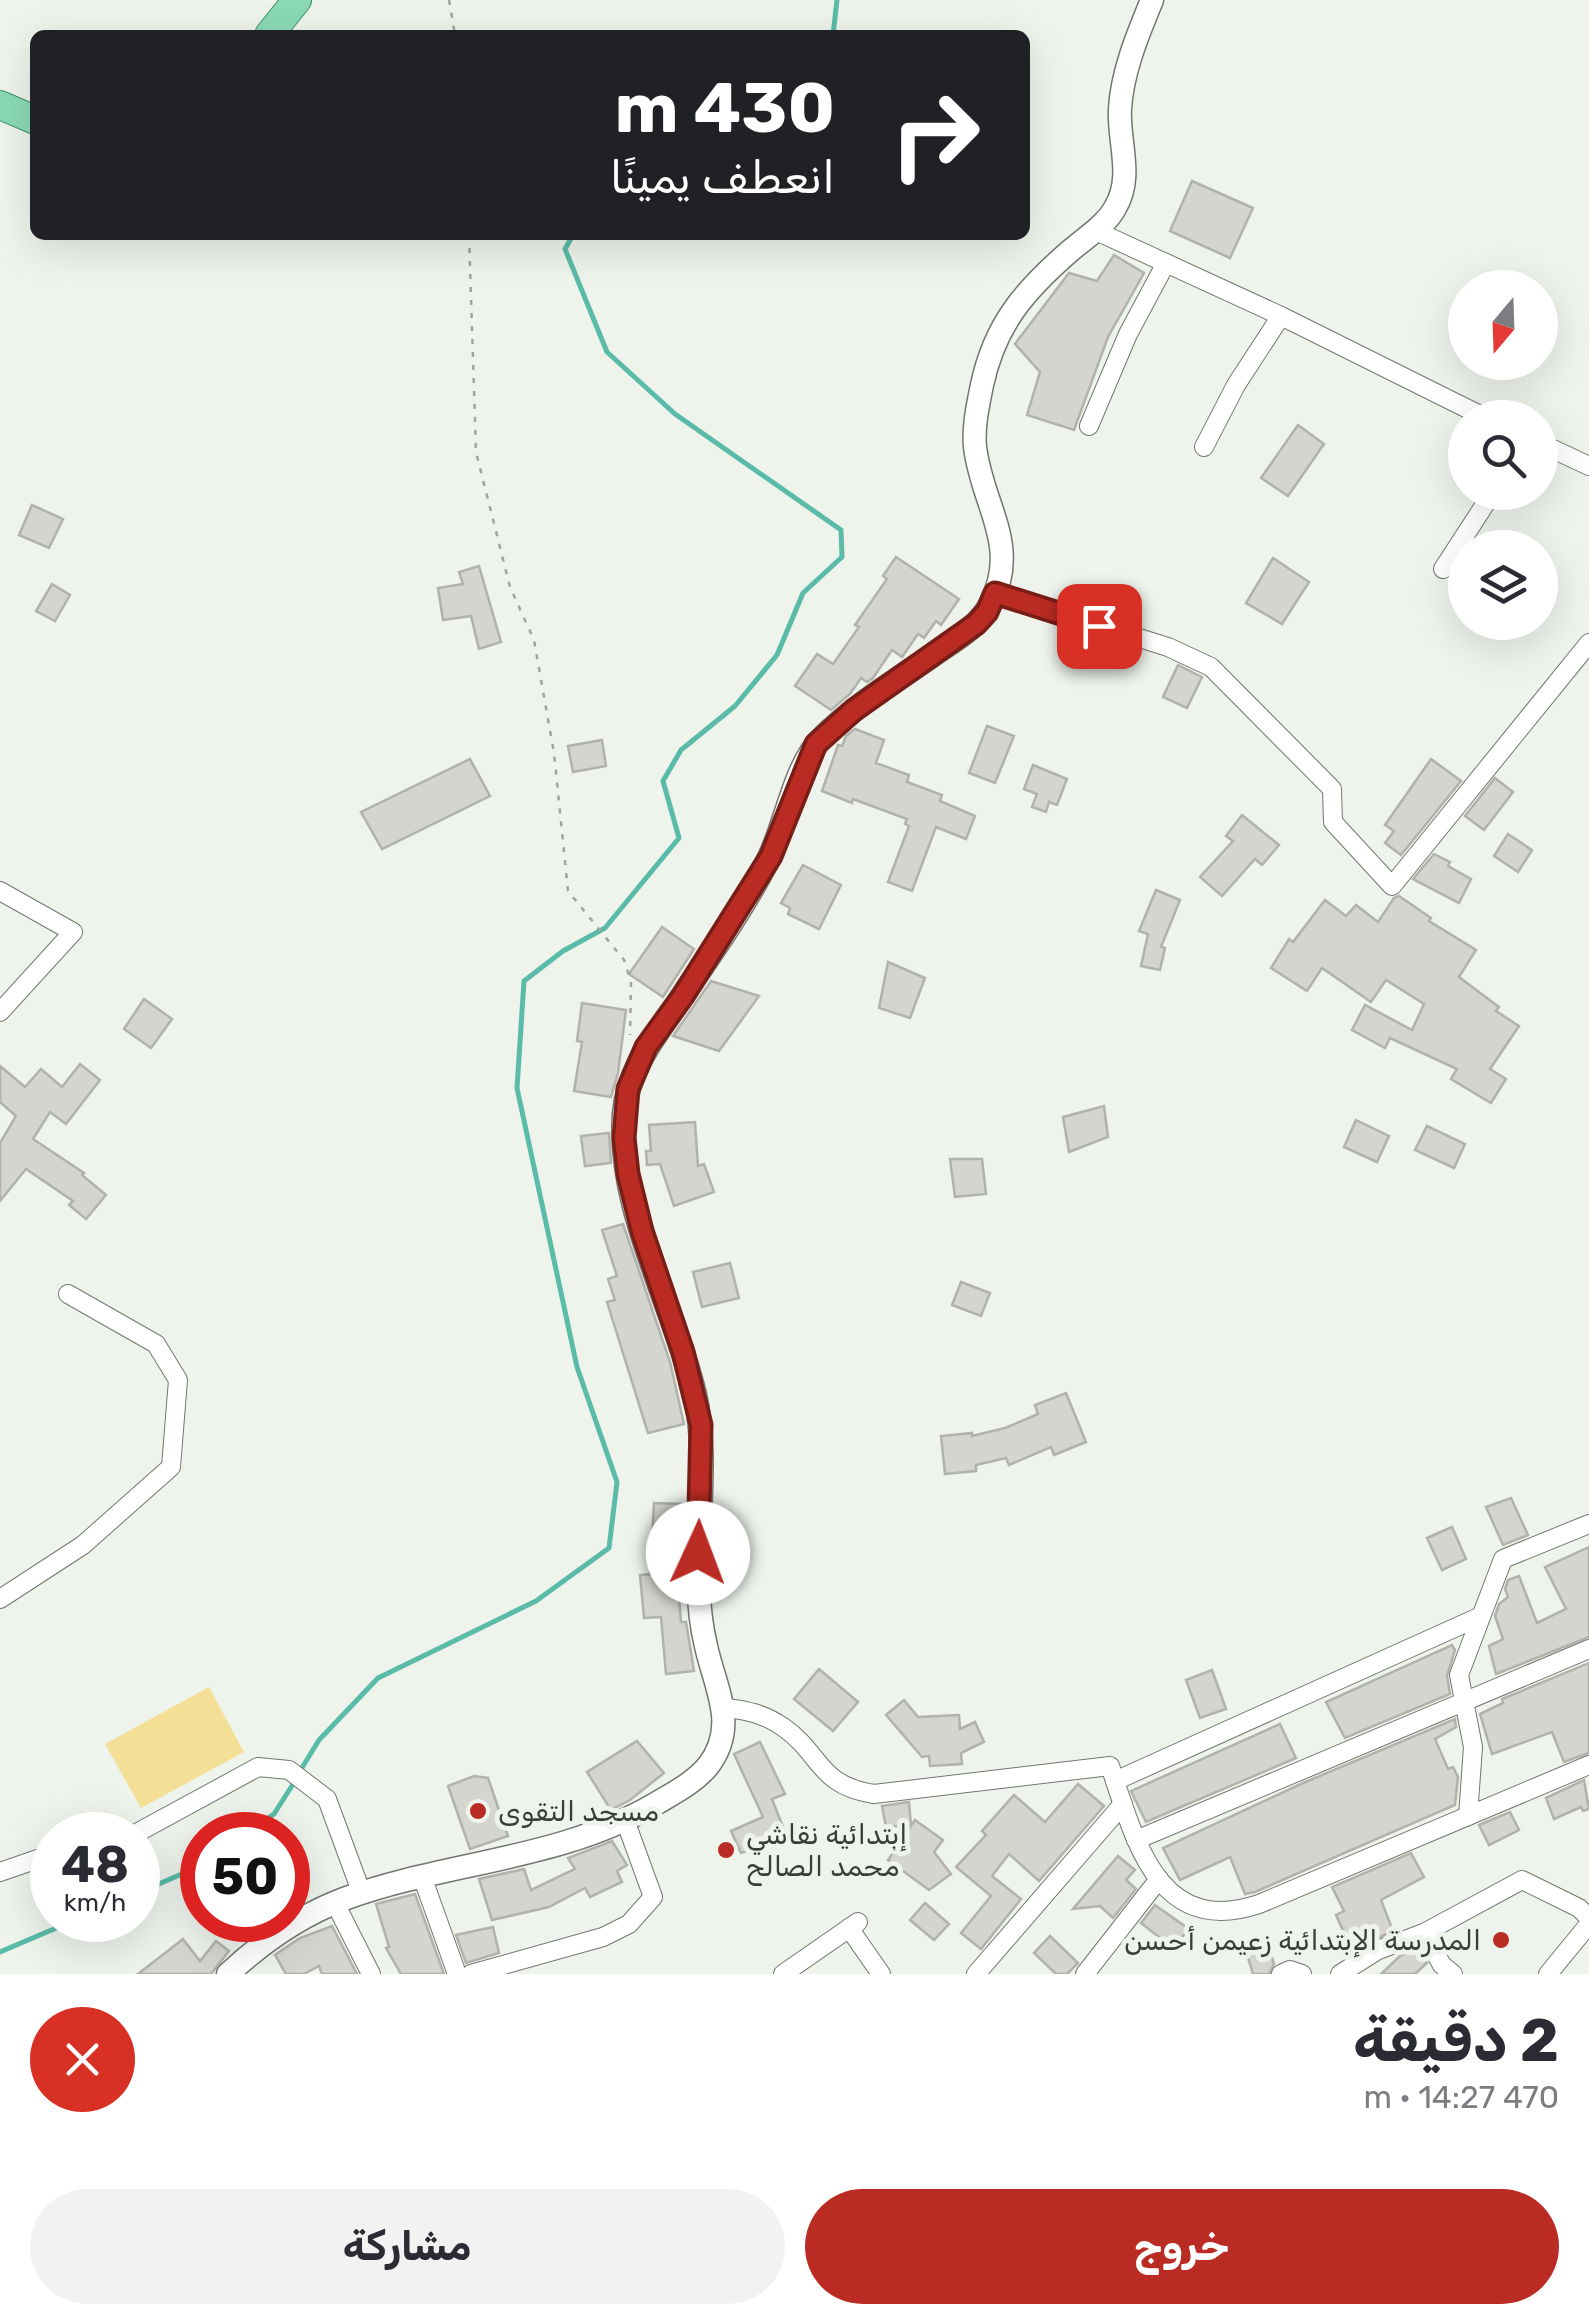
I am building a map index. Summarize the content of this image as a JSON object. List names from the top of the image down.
{
  "places": ["مسجد التقوى", "إبتدائية نقاشي محمد الصالح", "المدرسة الإبتدائية زعيمن أحسن"],
  "north": "bottom",
  "page": {
    "turn": ["430 m", "انعطف يمينًا"],
    "speed": "48 km/h",
    "limit": "50",
    "heading": ["2 دقيقة", "470 m · 14:27"],
    "buttons": ["خروج", "مشاركة"]
  }
}
